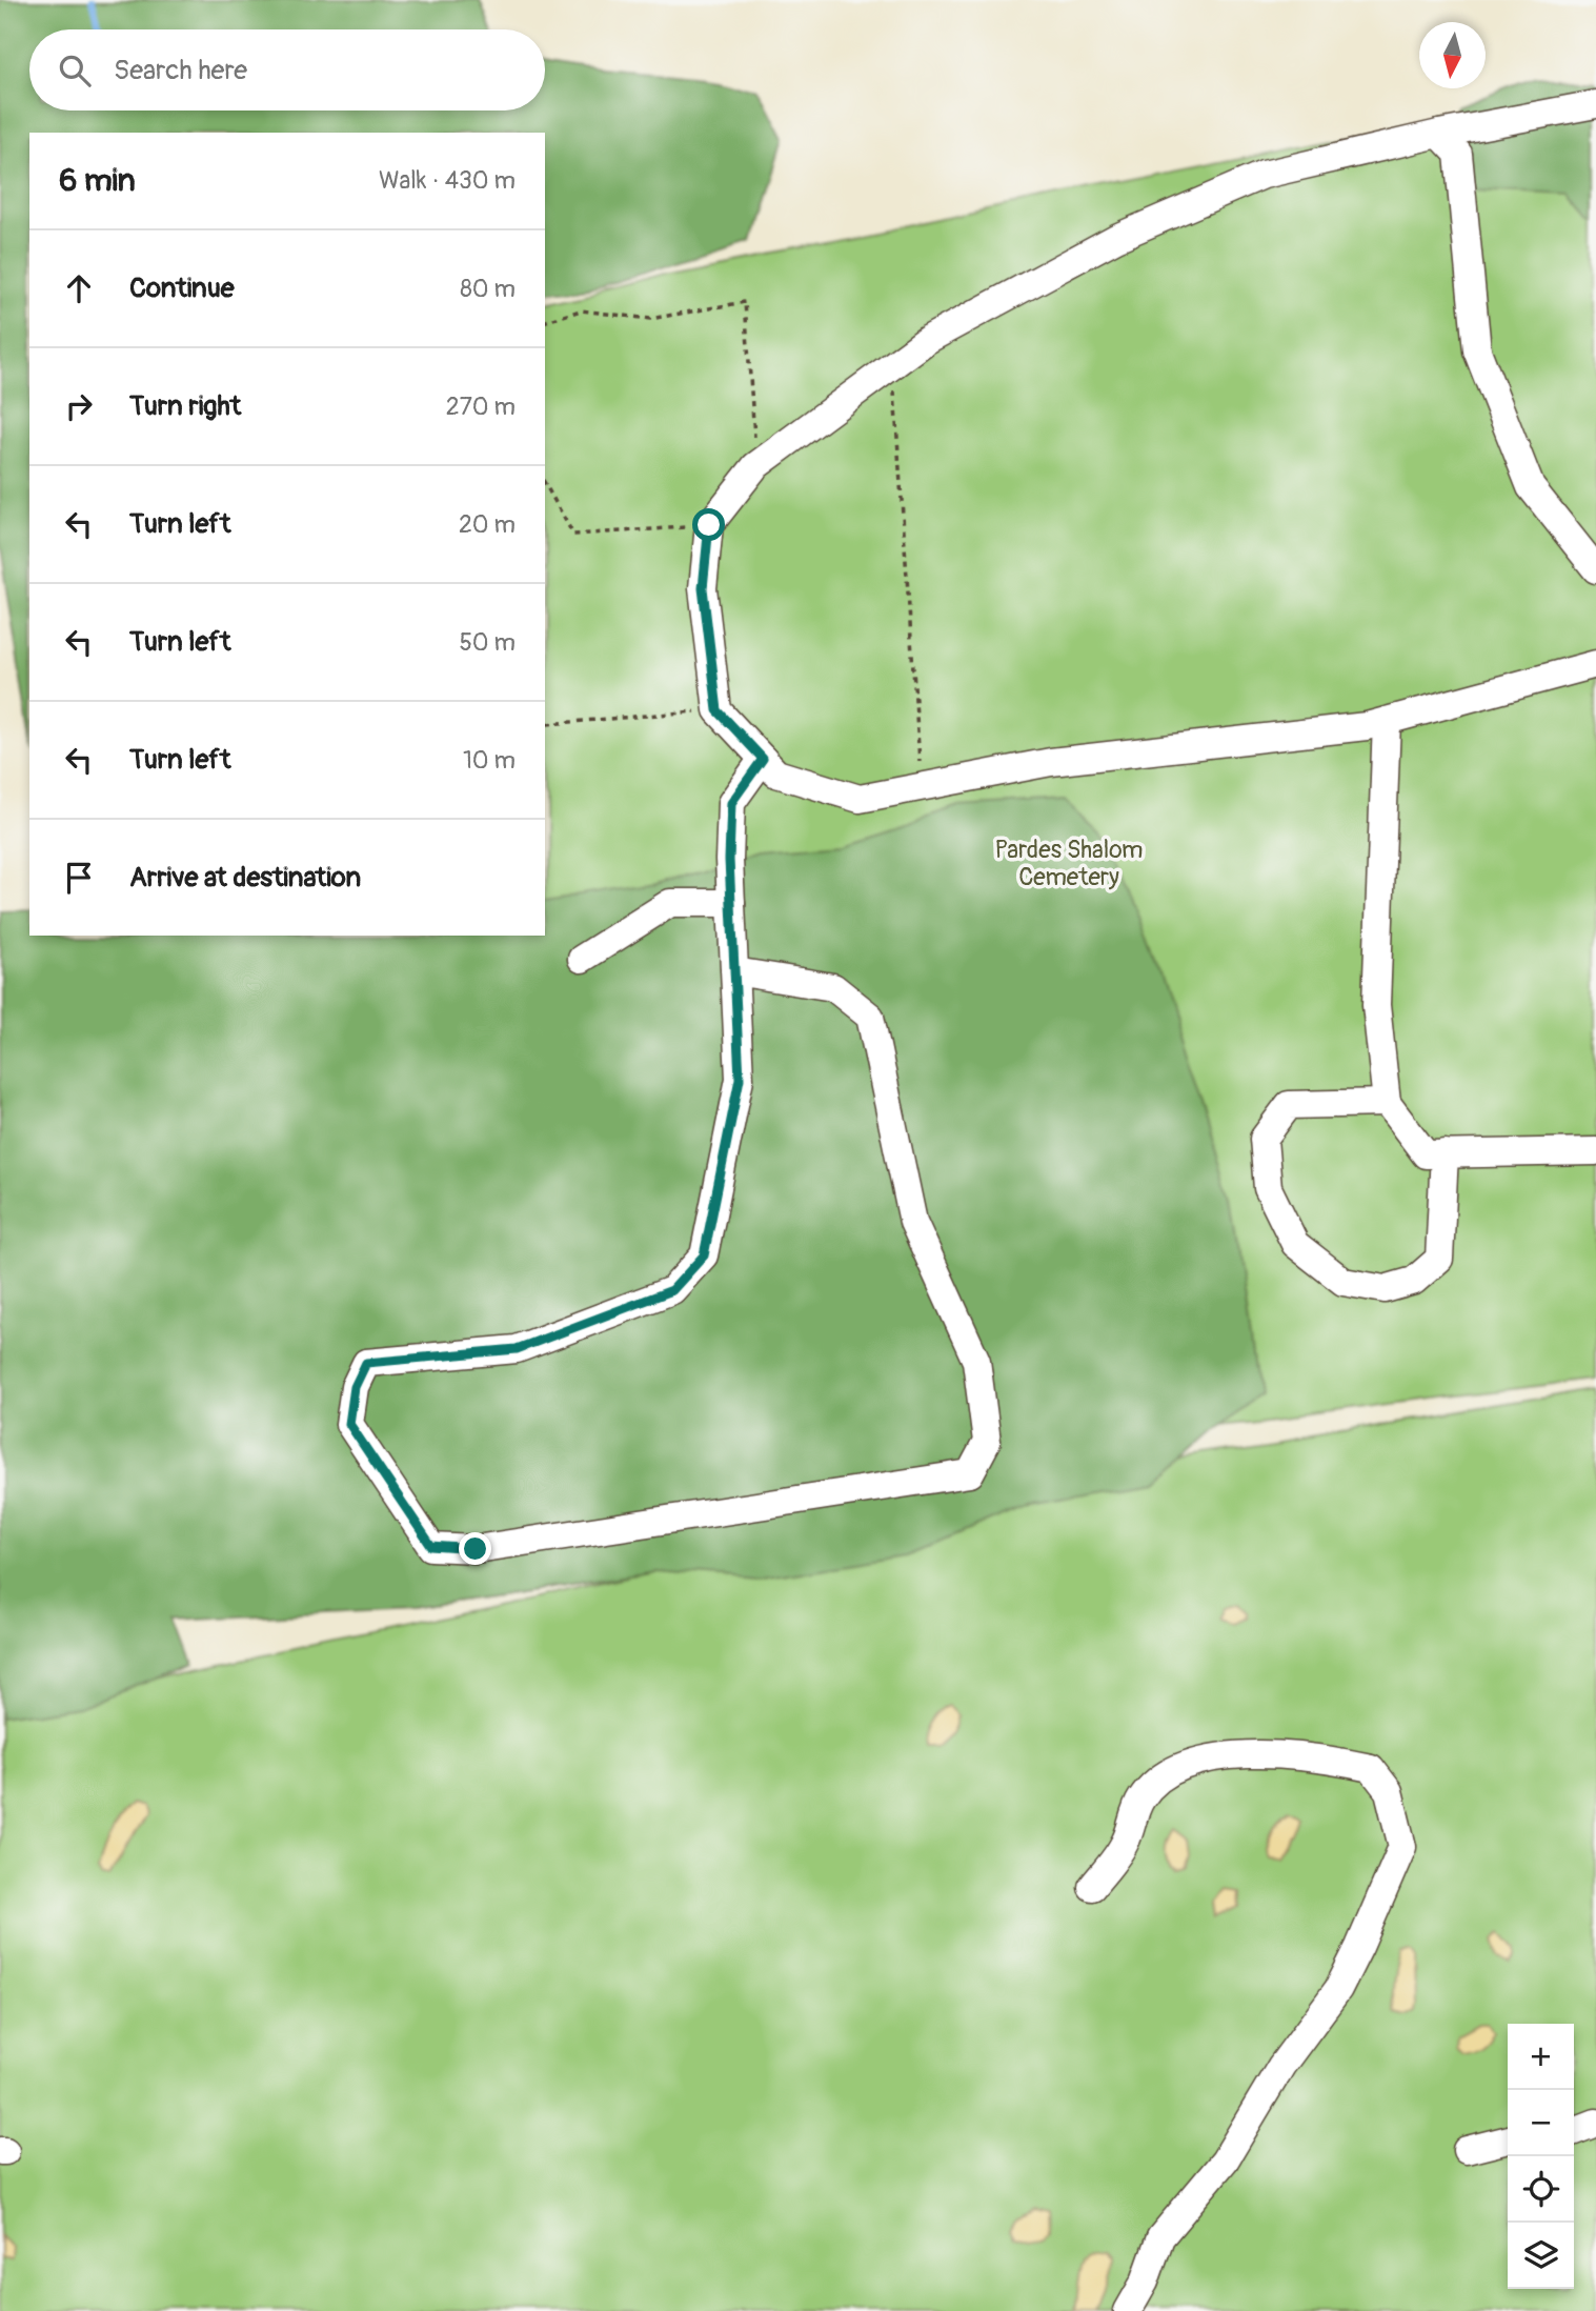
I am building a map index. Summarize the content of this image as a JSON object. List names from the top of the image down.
{
  "parks": ["Pardes Shalom Cemetery"],
  "north": "bottom",
  "page": {
    "search": "Search here",
    "heading": ["6 min", "Walk · 430 m"],
    "list": [
      ["Continue", "80 m"],
      ["Turn right", "270 m"],
      ["Turn left", "20 m"],
      ["Turn left", "50 m"],
      ["Turn left", "10 m"],
      "Arrive at destination"
    ],
    "map_buttons": ["+", "−"]
  }
}
